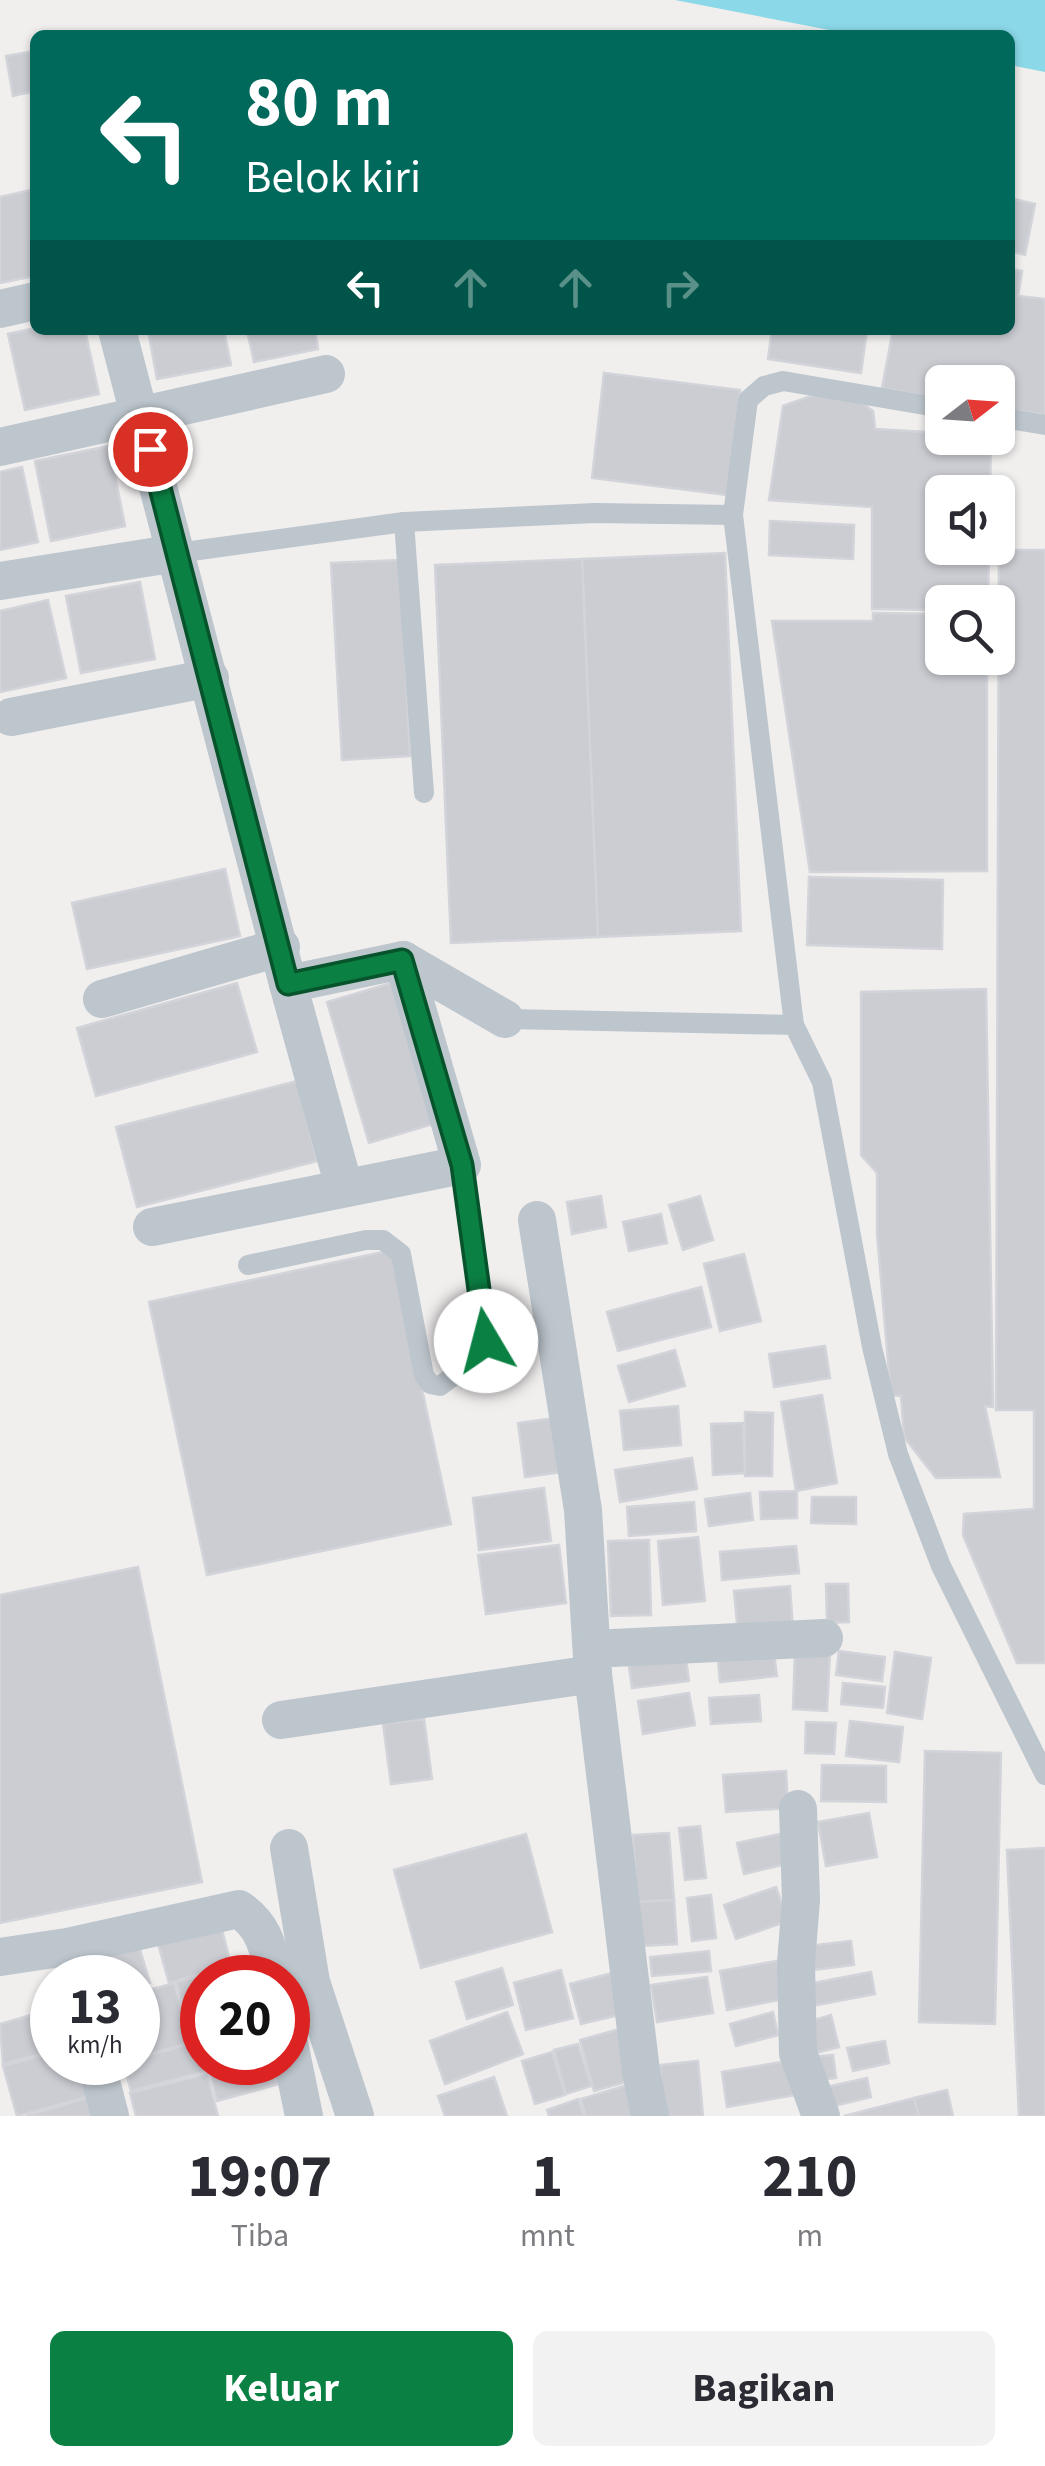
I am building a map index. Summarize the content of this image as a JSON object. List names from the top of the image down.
{
  "north": "right",
  "page": {
    "turn": ["80 m", "Belok kiri"],
    "speed": "13 km/h",
    "limit": "20",
    "eta": [
      "19:07",
      "Tiba",
      "1",
      "mnt",
      "210",
      "m"
    ],
    "buttons": ["Keluar", "Bagikan"]
  }
}
